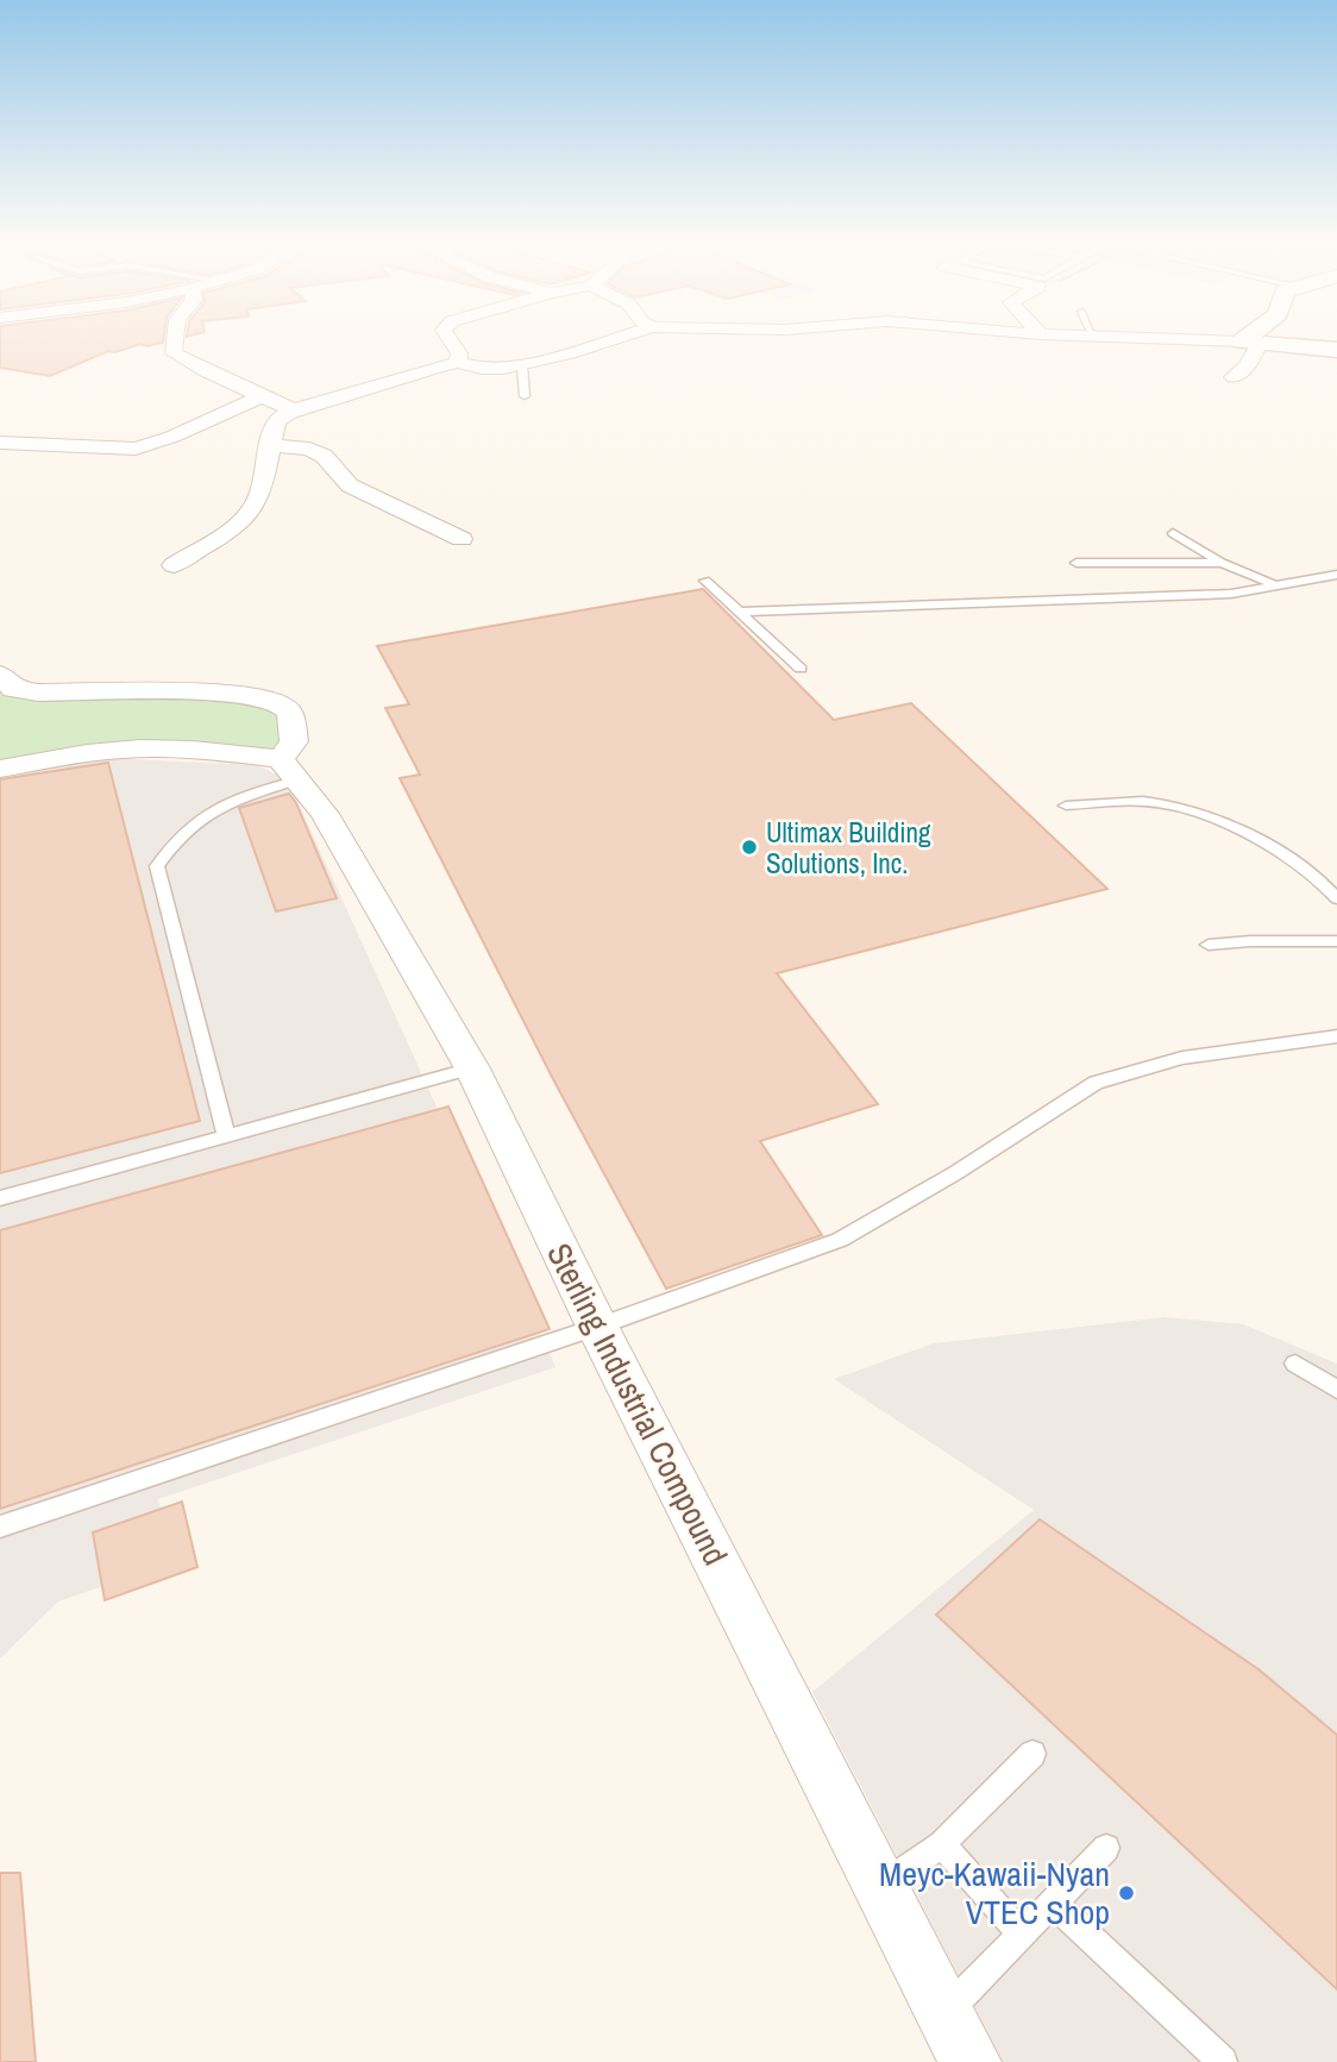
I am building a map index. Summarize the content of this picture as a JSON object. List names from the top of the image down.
{
  "streets": {
    "street": ["Sterling Industrial Compound"]
  },
  "places": ["Ultimax Building Solutions, Inc.", "Meyc-Kawaii-Nyan VTEC Shop"]
}
